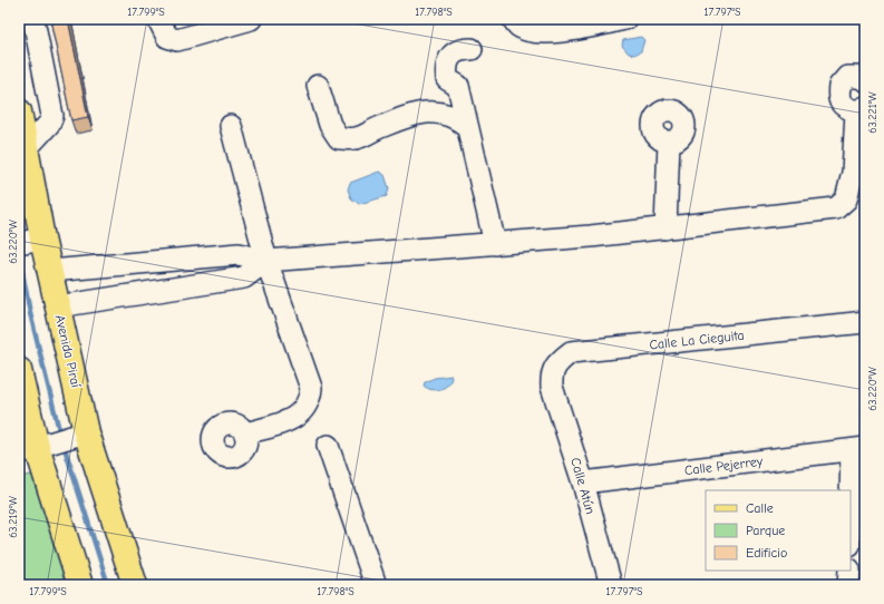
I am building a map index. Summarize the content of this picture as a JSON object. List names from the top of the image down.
{
  "streets": {
    "main road": ["Avenida Piraí"],
    "street": ["Calle La Cieguita", "Calle Pejerrey", "Calle Atún"]
  },
  "crossings": [
    ["Calle La Cieguita", "Calle Atún"],
    ["Calle Pejerrey", "Calle Atún"]
  ],
  "legend": ["Calle", "Parque", "Edificio"],
  "coordinates": [
    "17.799°S",
    "17.798°S",
    "17.797°S",
    "63.221°W",
    "63.220°W",
    "63.219°W"
  ]
}
